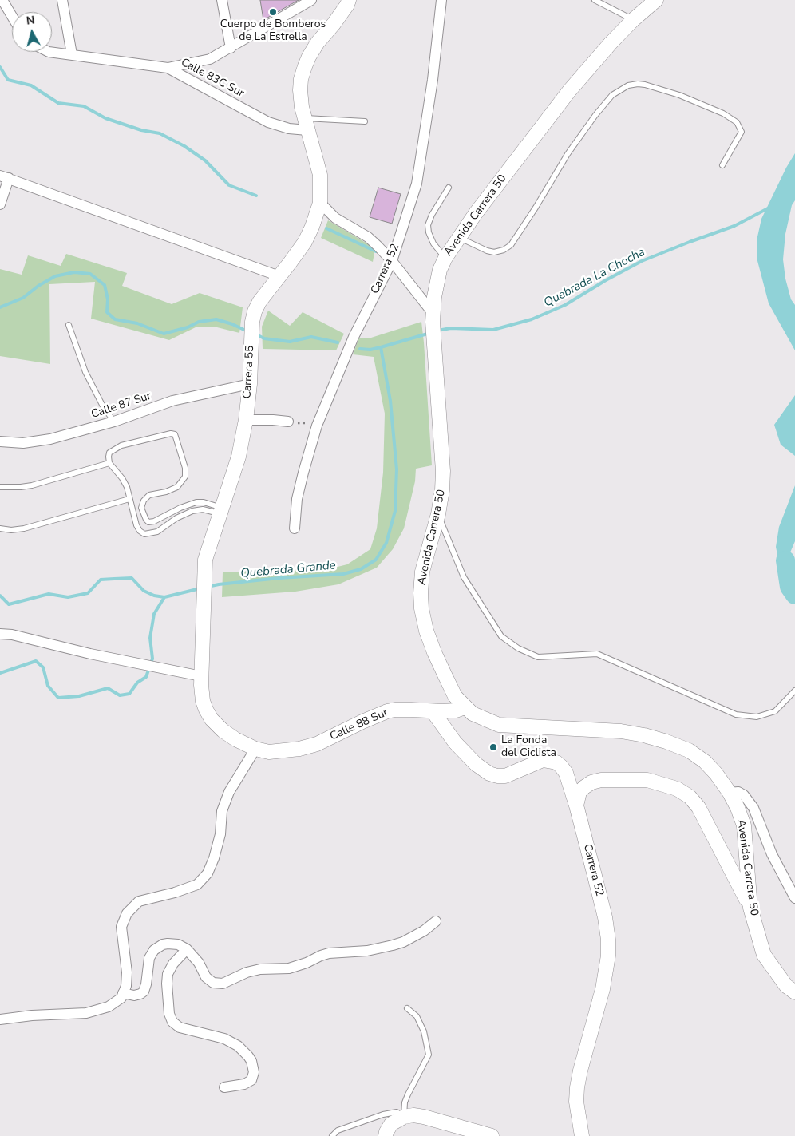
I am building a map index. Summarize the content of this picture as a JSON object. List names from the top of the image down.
{
  "streets": {
    "street": [
      "Calle 83C Sur",
      "Avenida Carrera 50",
      "Carrera 52",
      "Carrera 55",
      "Calle 87 Sur",
      "Calle 88 Sur"
    ]
  },
  "crossings": [
    ["Calle 83C Sur", "Carrera 55"],
    ["Avenida Carrera 50", "Calle 88 Sur"],
    ["Carrera 52", "Calle 88 Sur"],
    ["Carrera 55", "Calle 87 Sur"],
    ["Carrera 55", "Calle 88 Sur"]
  ],
  "water": ["Quebrada La Chocha", "Quebrada Grande"],
  "places": ["Cuerpo de Bomberos de La Estrella", "La Fonda del Ciclista"],
  "north": "top"
}
